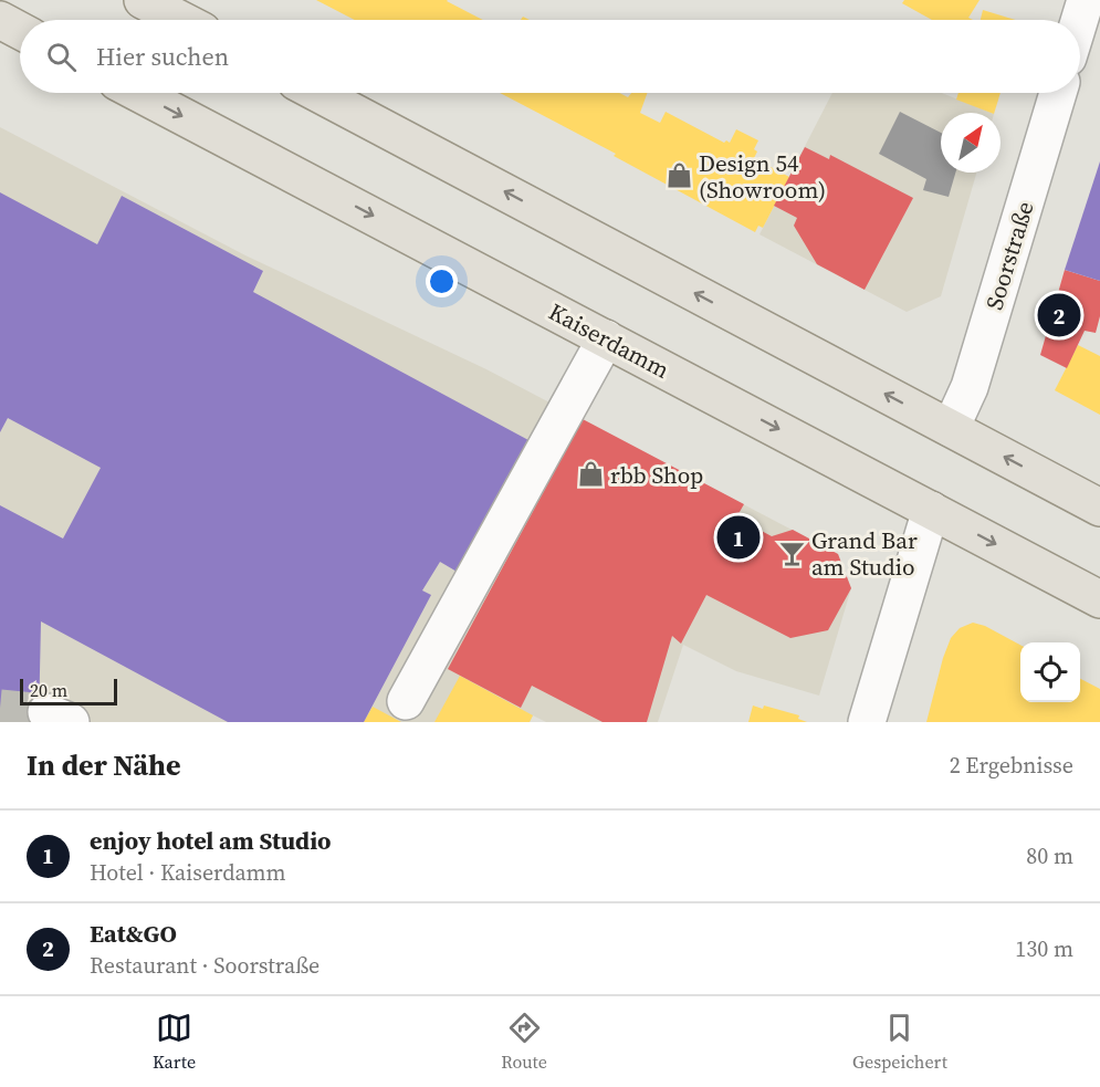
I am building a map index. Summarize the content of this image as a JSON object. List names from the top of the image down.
{
  "streets": {
    "main road": ["Kaiserdamm"],
    "street": ["Soorstraße"]
  },
  "places": {
    "shop": ["Design 54 (Showroom)", "rbb Shop"],
    "bar": ["Grand Bar am Studio"]
  },
  "scale_bar": "20 m",
  "north": "top right",
  "page": {
    "search": "Hier suchen",
    "pins": ["2", "1"],
    "scale": "20 m",
    "heading": ["In der Nähe", "2 Ergebnisse"],
    "list": [
      {
        "mark": "1",
        "name": "enjoy hotel am Studio",
        "note": "Hotel · Kaiserdamm",
        "value": "80 m"
      },
      {
        "mark": "2",
        "name": "Eat&GO",
        "note": "Restaurant · Soorstraße",
        "value": "130 m"
      }
    ],
    "nav": ["Karte", "Route", "Gespeichert"]
  }
}
